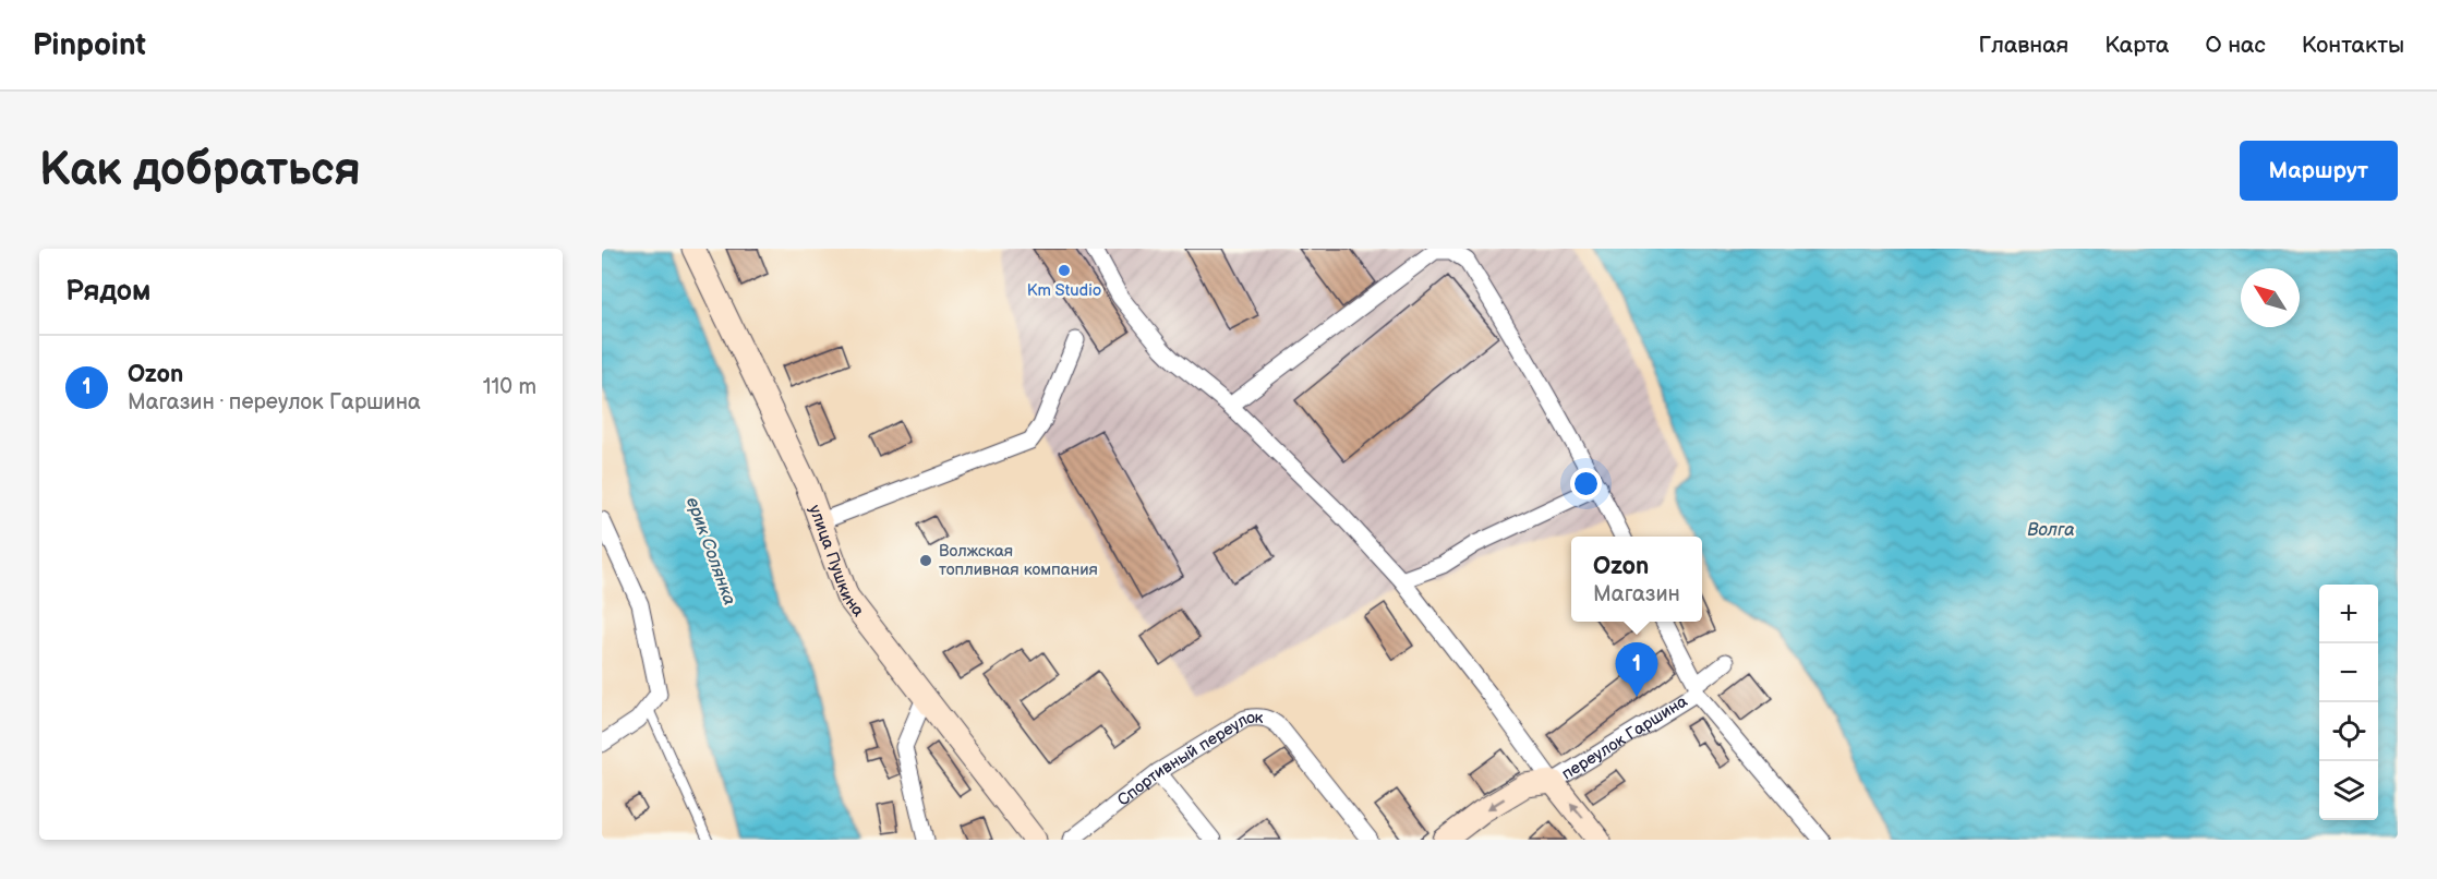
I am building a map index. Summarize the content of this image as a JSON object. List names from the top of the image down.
{
  "streets": {
    "main road": ["улица Пушкина", "переулок Гаршина"],
    "street": ["Спортивный переулок"]
  },
  "one_way": ["переулок Гаршина"],
  "water": ["Волга", "ерик Солянка"],
  "places": ["Кm Studio", "Волжская топливная компания"],
  "north": "top left",
  "page": {
    "header": "Pinpoint",
    "nav": [
      "Главная",
      "Карта",
      "О нас",
      "Контакты"
    ],
    "buttons": "Маршрут",
    "title": "Как добраться",
    "heading": "Рядом",
    "list": [
      {
        "mark": "1",
        "name": "Ozon",
        "note": "Магазин · переулок Гаршина",
        "value": "110 m"
      }
    ],
    "popup": ["Ozon", "Магазин"],
    "map_buttons": ["+", "−"],
    "pins": "1"
  }
}
